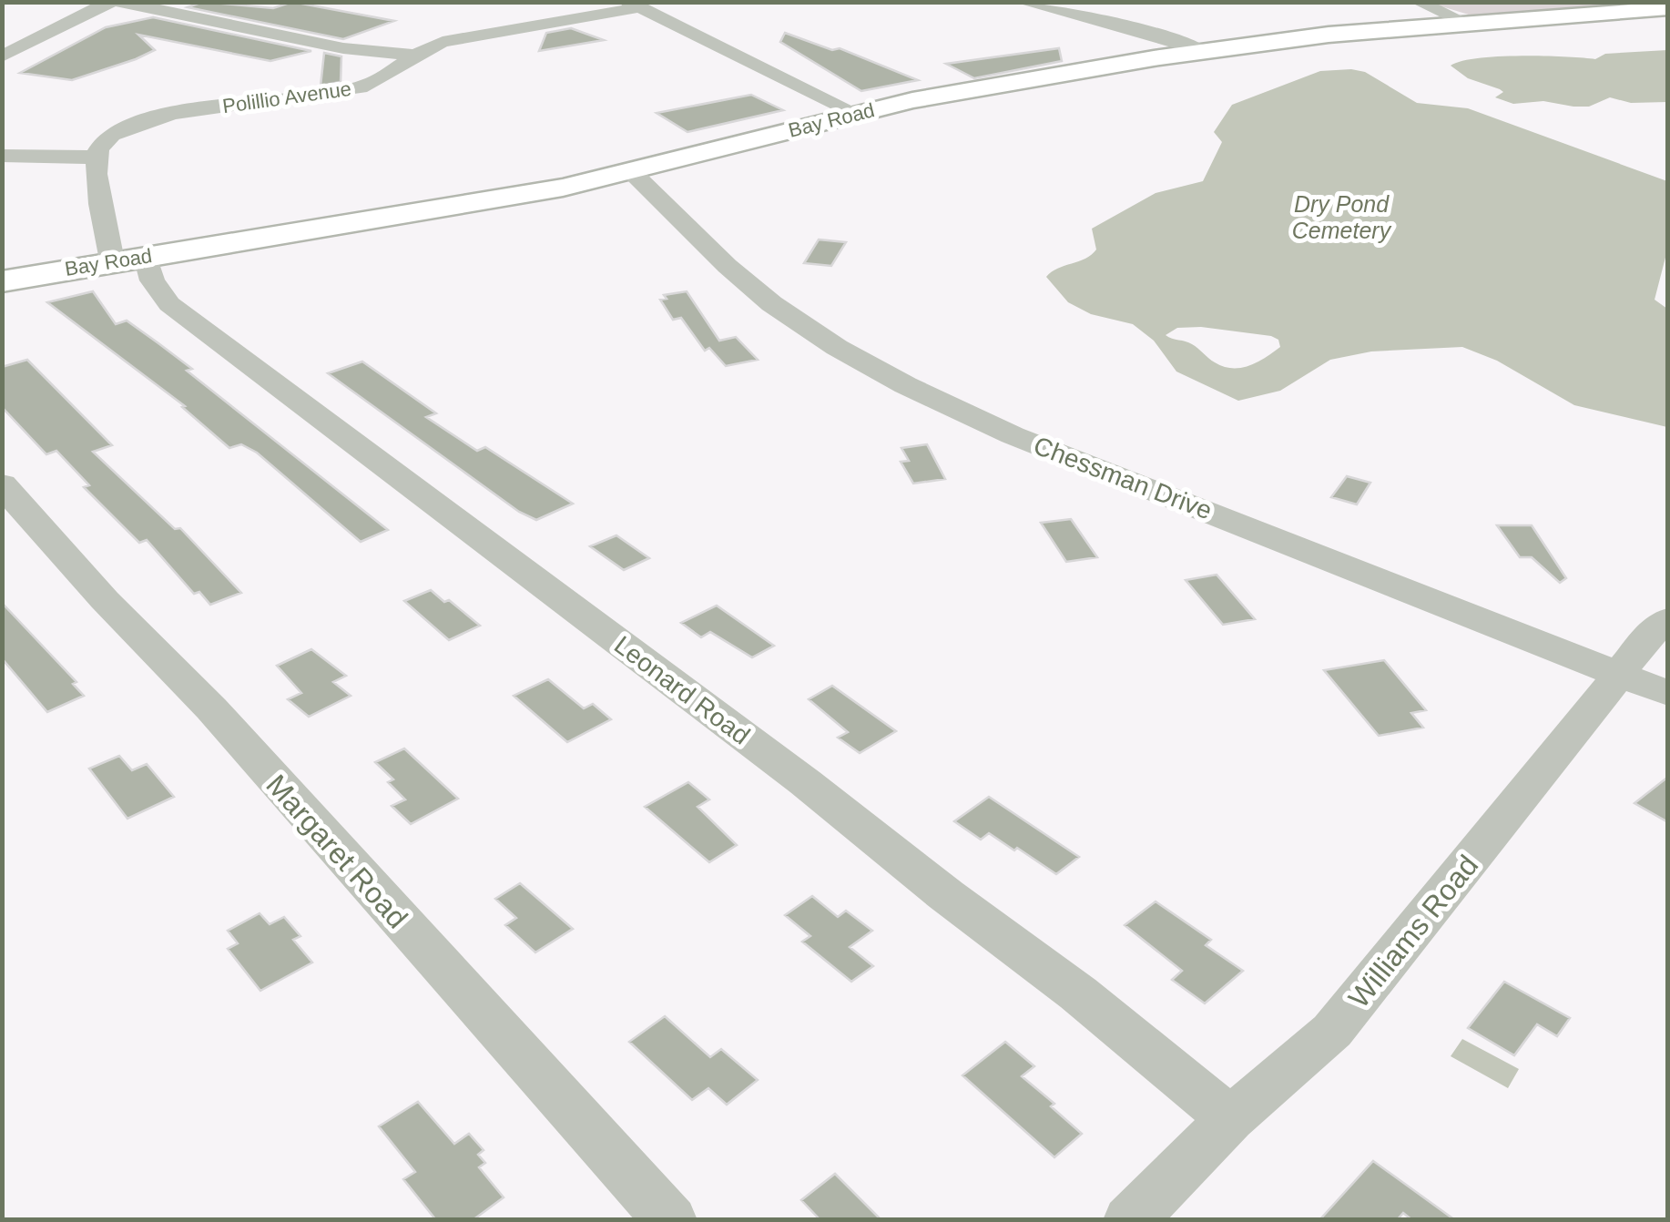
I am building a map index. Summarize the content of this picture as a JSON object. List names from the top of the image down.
{
  "streets": {
    "main road": ["Bay Road"],
    "street": [
      "Polillio Avenue",
      "Chessman Drive",
      "Leonard Road",
      "Margaret Road",
      "Williams Road"
    ]
  },
  "crossings": [
    ["Bay Road", "Chessman Drive"],
    ["Bay Road", "Leonard Road"],
    ["Chessman Drive", "Williams Road"],
    ["Leonard Road", "Williams Road"]
  ],
  "water": ["Dry Pond Cemetery"]
}
